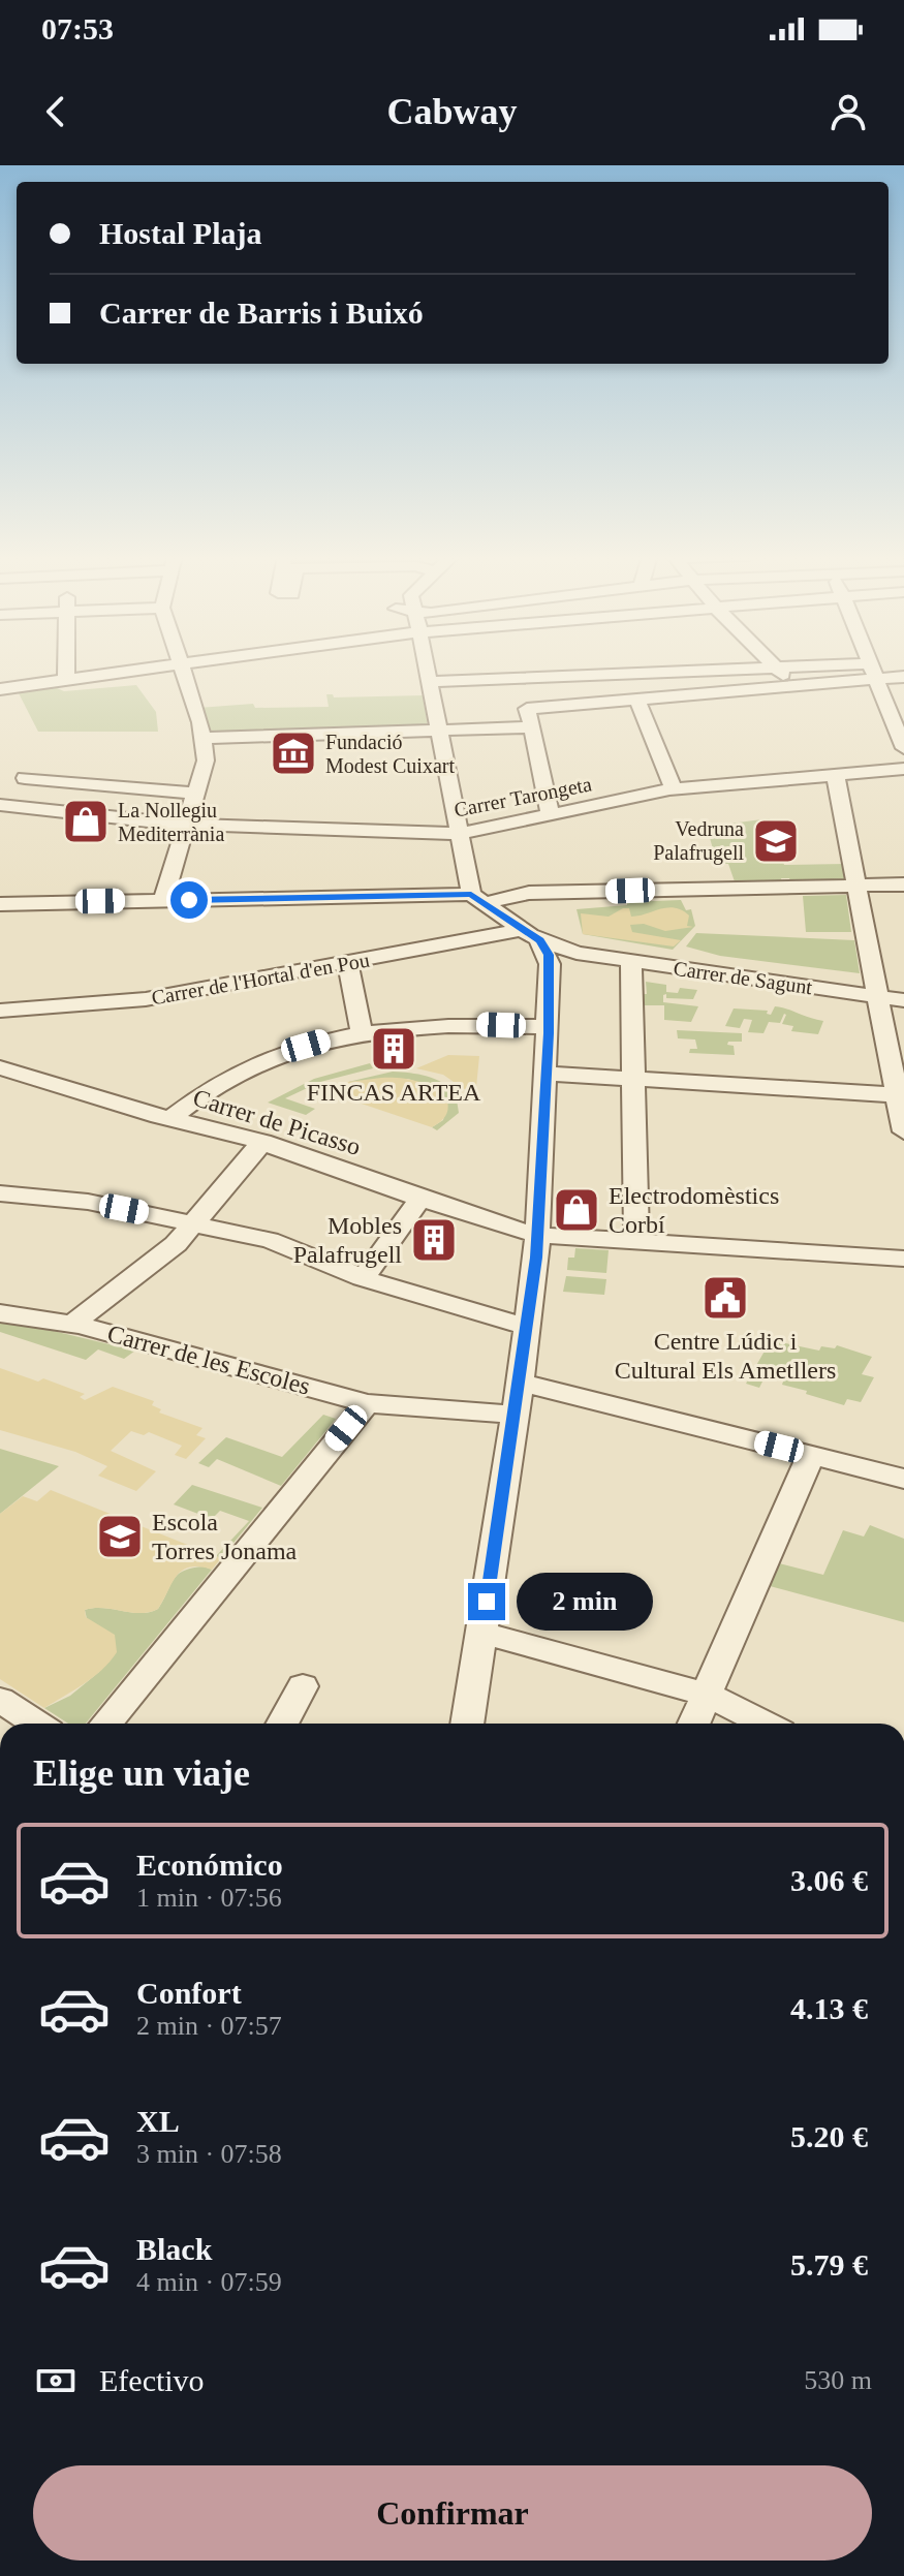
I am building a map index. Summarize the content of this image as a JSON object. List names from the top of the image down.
{
  "streets": {
    "street": [
      "Carrer Tarongeta",
      "Carrer de Sagunt",
      "Carrer de l'Hortal d'en Pou",
      "Carrer de Picasso",
      "Carrer de les Escoles"
    ]
  },
  "crossings": [
    ["Carrer de Sagunt", "Carrer de l'Hortal d'en Pou"]
  ],
  "places": {
    "museum": ["Fundació Modest Cuixart"],
    "shop": ["La Nollegiu Mediterrània", "Electrodomèstics Corbí"],
    "school or university": ["Vedruna Palafrugell", "Escola Torres Jonama"],
    "building": ["FINCAS ARTEA", "Mobles Palafrugell"],
    "public building": ["Centre Lúdic i Cultural Els Ametllers"]
  },
  "page": {
    "status": "07:53",
    "header": "Cabway",
    "banner": ["Hostal Plaja", "Carrer de Barris i Buixó"],
    "bubble": "2 min",
    "heading": "Elige un viaje",
    "list": [
      {
        "name": "Económico",
        "note": "1 min · 07:56",
        "value": "3.06 €"
      },
      {
        "name": "Confort",
        "note": "2 min · 07:57",
        "value": "4.13 €"
      },
      {
        "name": "XL",
        "note": "3 min · 07:58",
        "value": "5.20 €"
      },
      {
        "name": "Black",
        "note": "4 min · 07:59",
        "value": "5.79 €"
      }
    ],
    "pay": ["Efectivo", "530 m"],
    "buttons": "Confirmar"
  }
}
